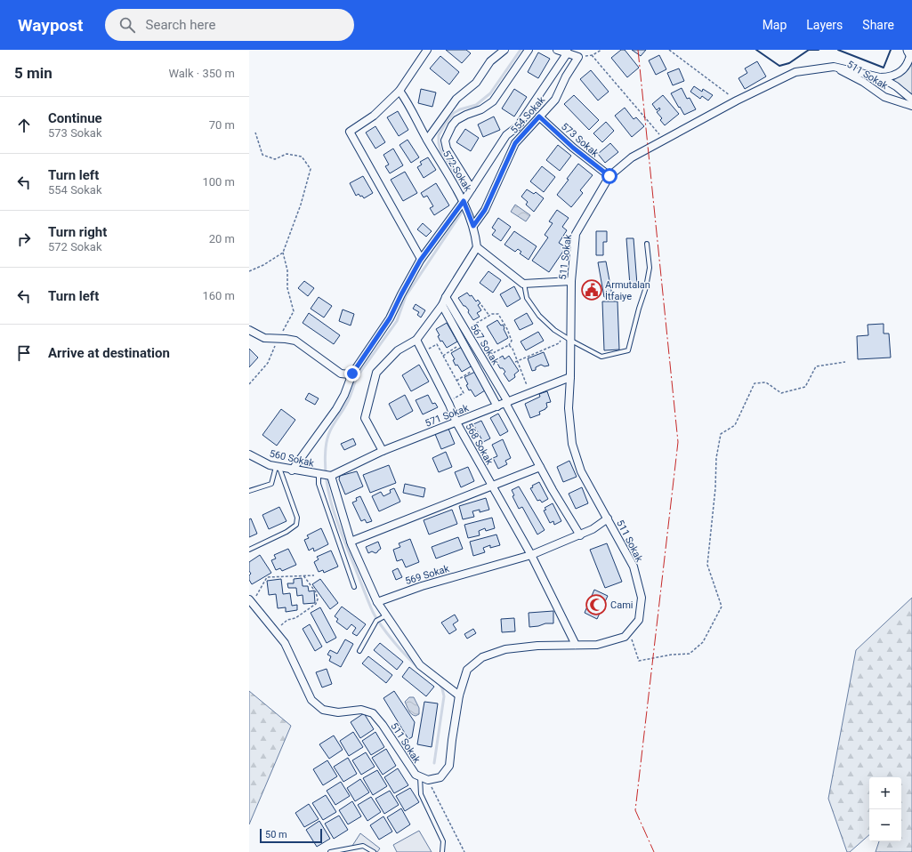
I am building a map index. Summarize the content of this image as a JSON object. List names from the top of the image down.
{
  "streets": {
    "street": [
      "511 Sokak",
      "554 Sokak",
      "573 Sokak",
      "572 Sokak",
      "567 Sokak",
      "571 Sokak",
      "568 Sokak",
      "560 Sokak",
      "569 Sokak"
    ]
  },
  "crossings": [
    ["511 Sokak", "573 Sokak"],
    ["511 Sokak", "571 Sokak"],
    ["511 Sokak", "568 Sokak"],
    ["511 Sokak", "569 Sokak"],
    ["554 Sokak", "573 Sokak"],
    ["554 Sokak", "572 Sokak"],
    ["567 Sokak", "571 Sokak"],
    ["567 Sokak", "569 Sokak"],
    ["571 Sokak", "568 Sokak"],
    ["571 Sokak", "560 Sokak"],
    ["568 Sokak", "569 Sokak"]
  ],
  "places": {
    "public building": ["Armutalan İtfaiye"],
    "mosque": ["Cami"]
  },
  "scale_bar": "50 m",
  "page": {
    "header": "Waypost",
    "search": "Search here",
    "nav": ["Map", "Layers", "Share"],
    "heading": ["5 min", "Walk · 350 m"],
    "list": [
      ["Continue", "573 Sokak", "70 m"],
      ["Turn left", "554 Sokak", "100 m"],
      ["Turn right", "572 Sokak", "20 m"],
      ["Turn left", "160 m"],
      "Arrive at destination"
    ],
    "map_buttons": ["+", "−"],
    "scale": "50 m"
  }
}
